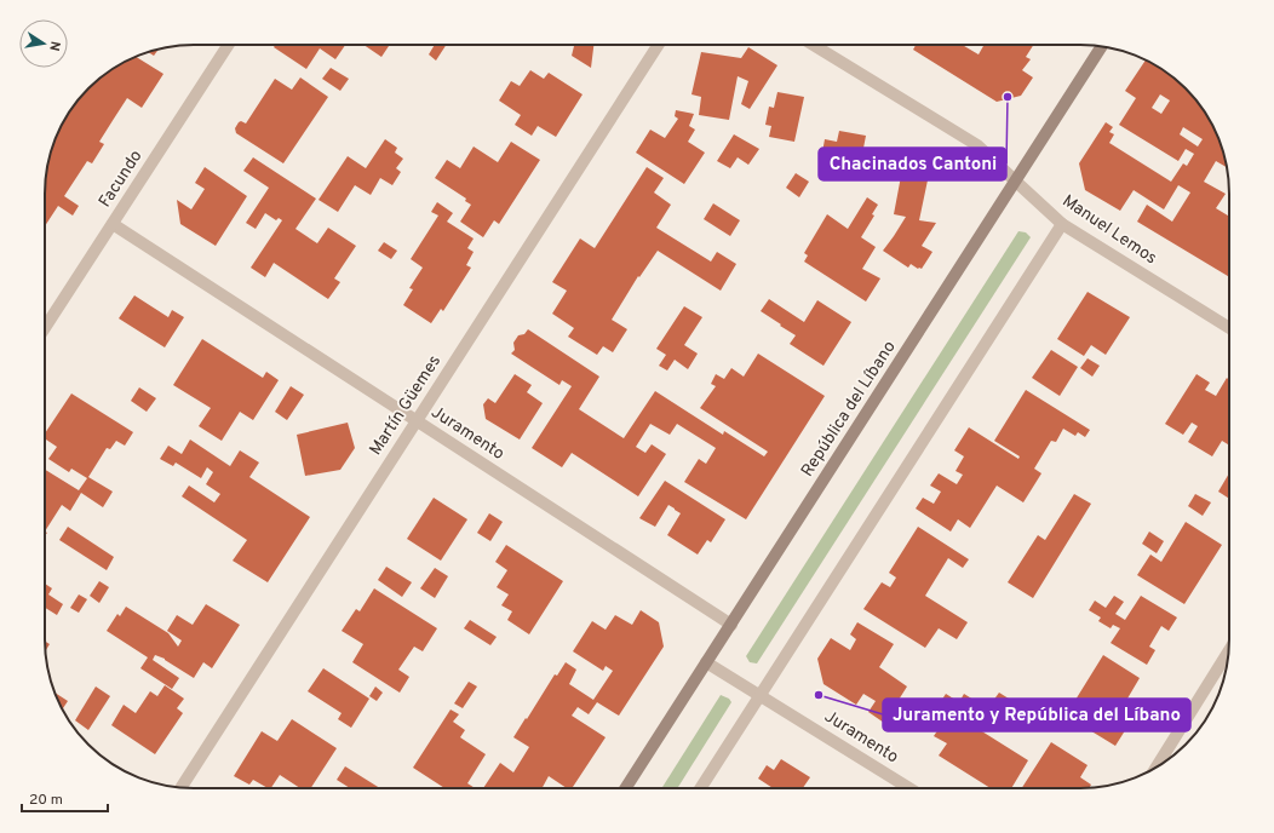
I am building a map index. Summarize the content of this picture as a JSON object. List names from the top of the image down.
{
  "streets": {
    "main road": ["República del Líbano"],
    "street": [
      "Facundo",
      "Manuel Lemos",
      "Martín Güemes",
      "Juramento"
    ]
  },
  "crossings": [
    ["Facundo", "Juramento"],
    ["Manuel Lemos", "República del Líbano"],
    ["Martín Güemes", "Juramento"],
    ["República del Líbano", "Juramento"]
  ],
  "places": ["Chacinados Cantoni", "Juramento y República del Líbano"],
  "scale_bar": "20 m",
  "north": "right"
}
